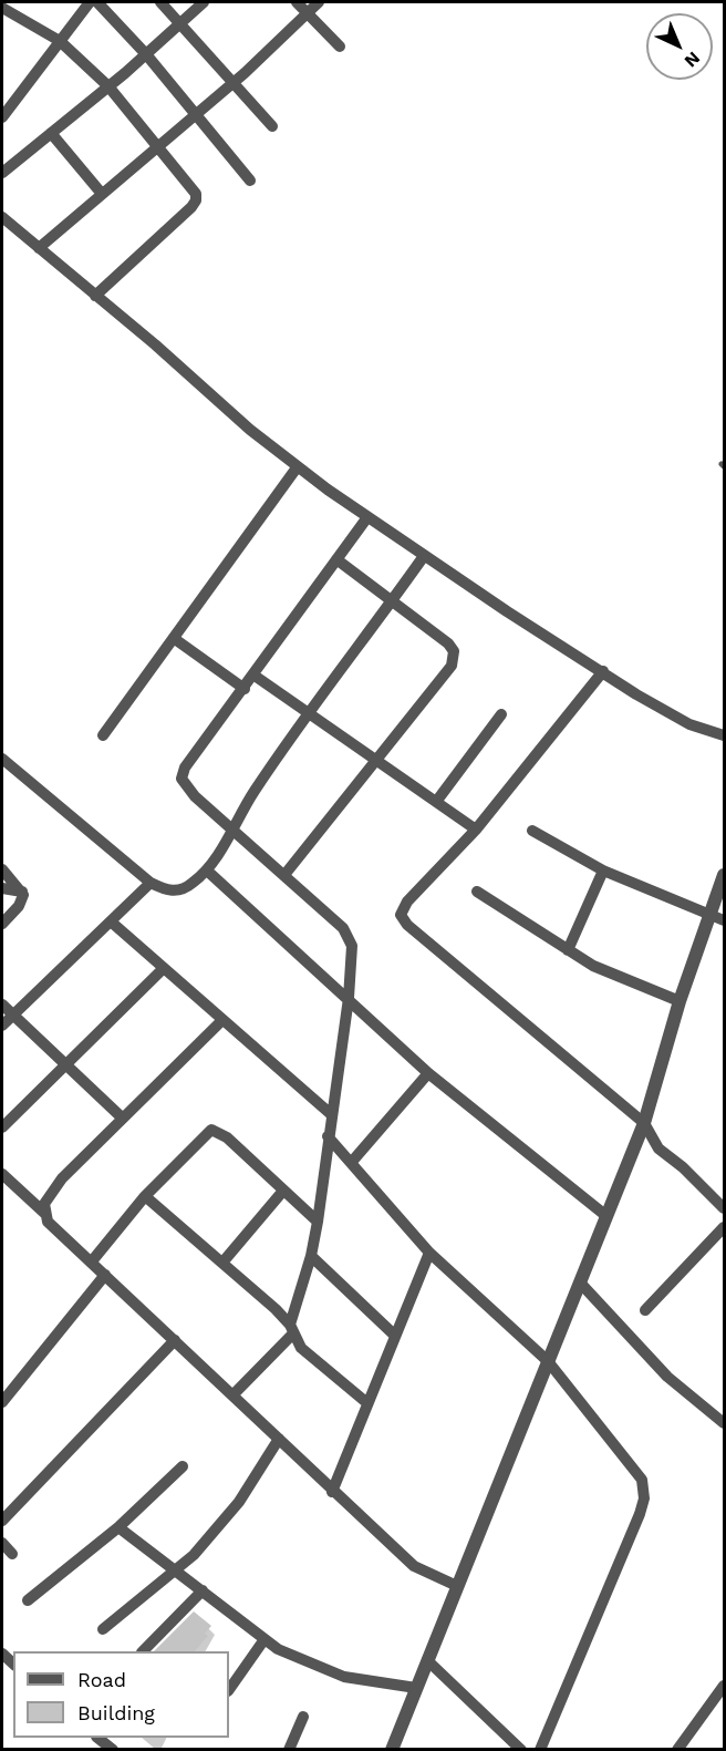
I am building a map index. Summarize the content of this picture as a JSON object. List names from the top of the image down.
{
  "legend": ["Road", "Building"],
  "north": "bottom right"
}
